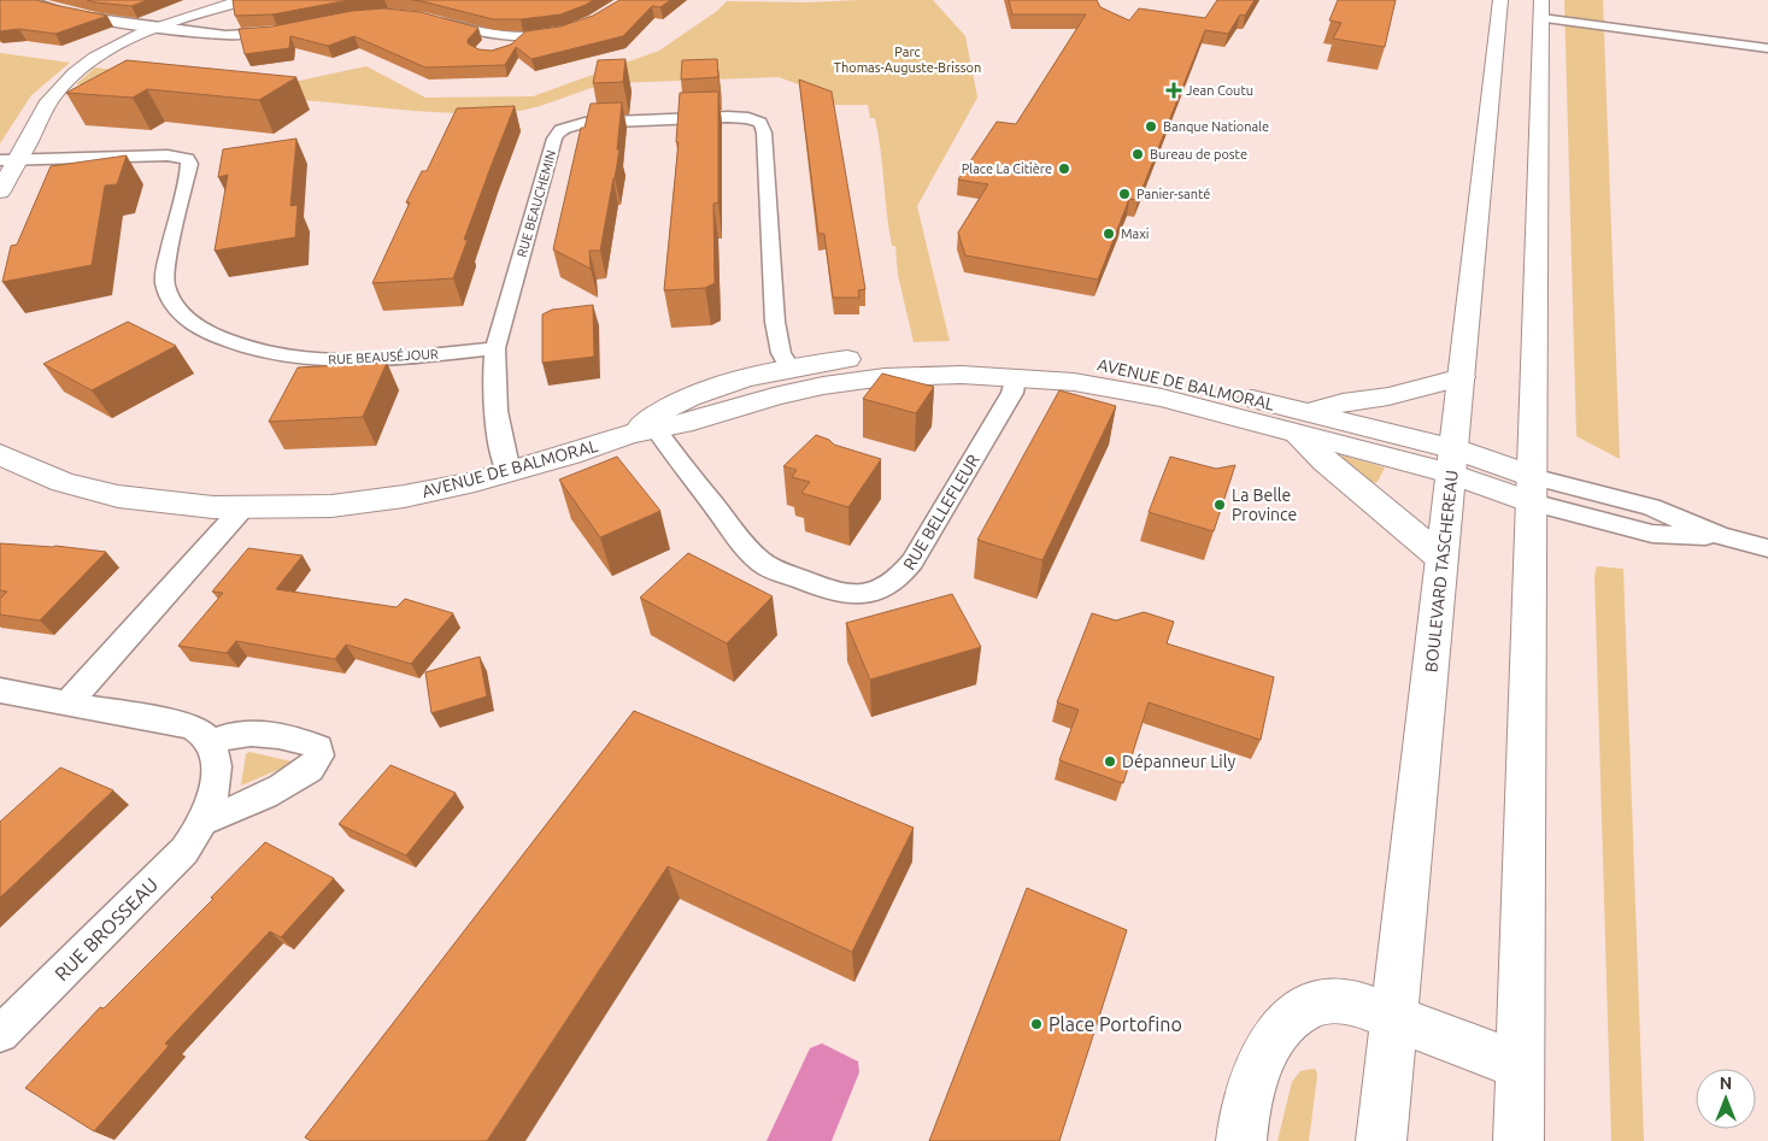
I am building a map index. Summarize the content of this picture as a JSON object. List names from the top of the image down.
{
  "streets": {
    "main road": ["AVENUE DE BALMORAL", "BOULEVARD TASCHEREAU"],
    "street": [
      "RUE BEAUCHEMIN",
      "RUE BEAUSÉJOUR",
      "RUE BELLEFLEUR",
      "RUE BROSSEAU"
    ]
  },
  "crossings": [
    ["RUE BEAUCHEMIN", "RUE BEAUSÉJOUR"],
    ["RUE BEAUCHEMIN", "AVENUE DE BALMORAL"],
    ["AVENUE DE BALMORAL", "RUE BELLEFLEUR"],
    ["AVENUE DE BALMORAL", "BOULEVARD TASCHEREAU"]
  ],
  "parks": ["Parc Thomas-Auguste-Brisson"],
  "places": {
    "health": ["Jean Coutu"],
    "other": [
      "Banque Nationale",
      "Bureau de poste",
      "Place La Citière",
      "Panier-santé",
      "Maxi",
      "La Belle Province",
      "Dépanneur Lily",
      "Place Portofino"
    ]
  },
  "north": "top"
}
